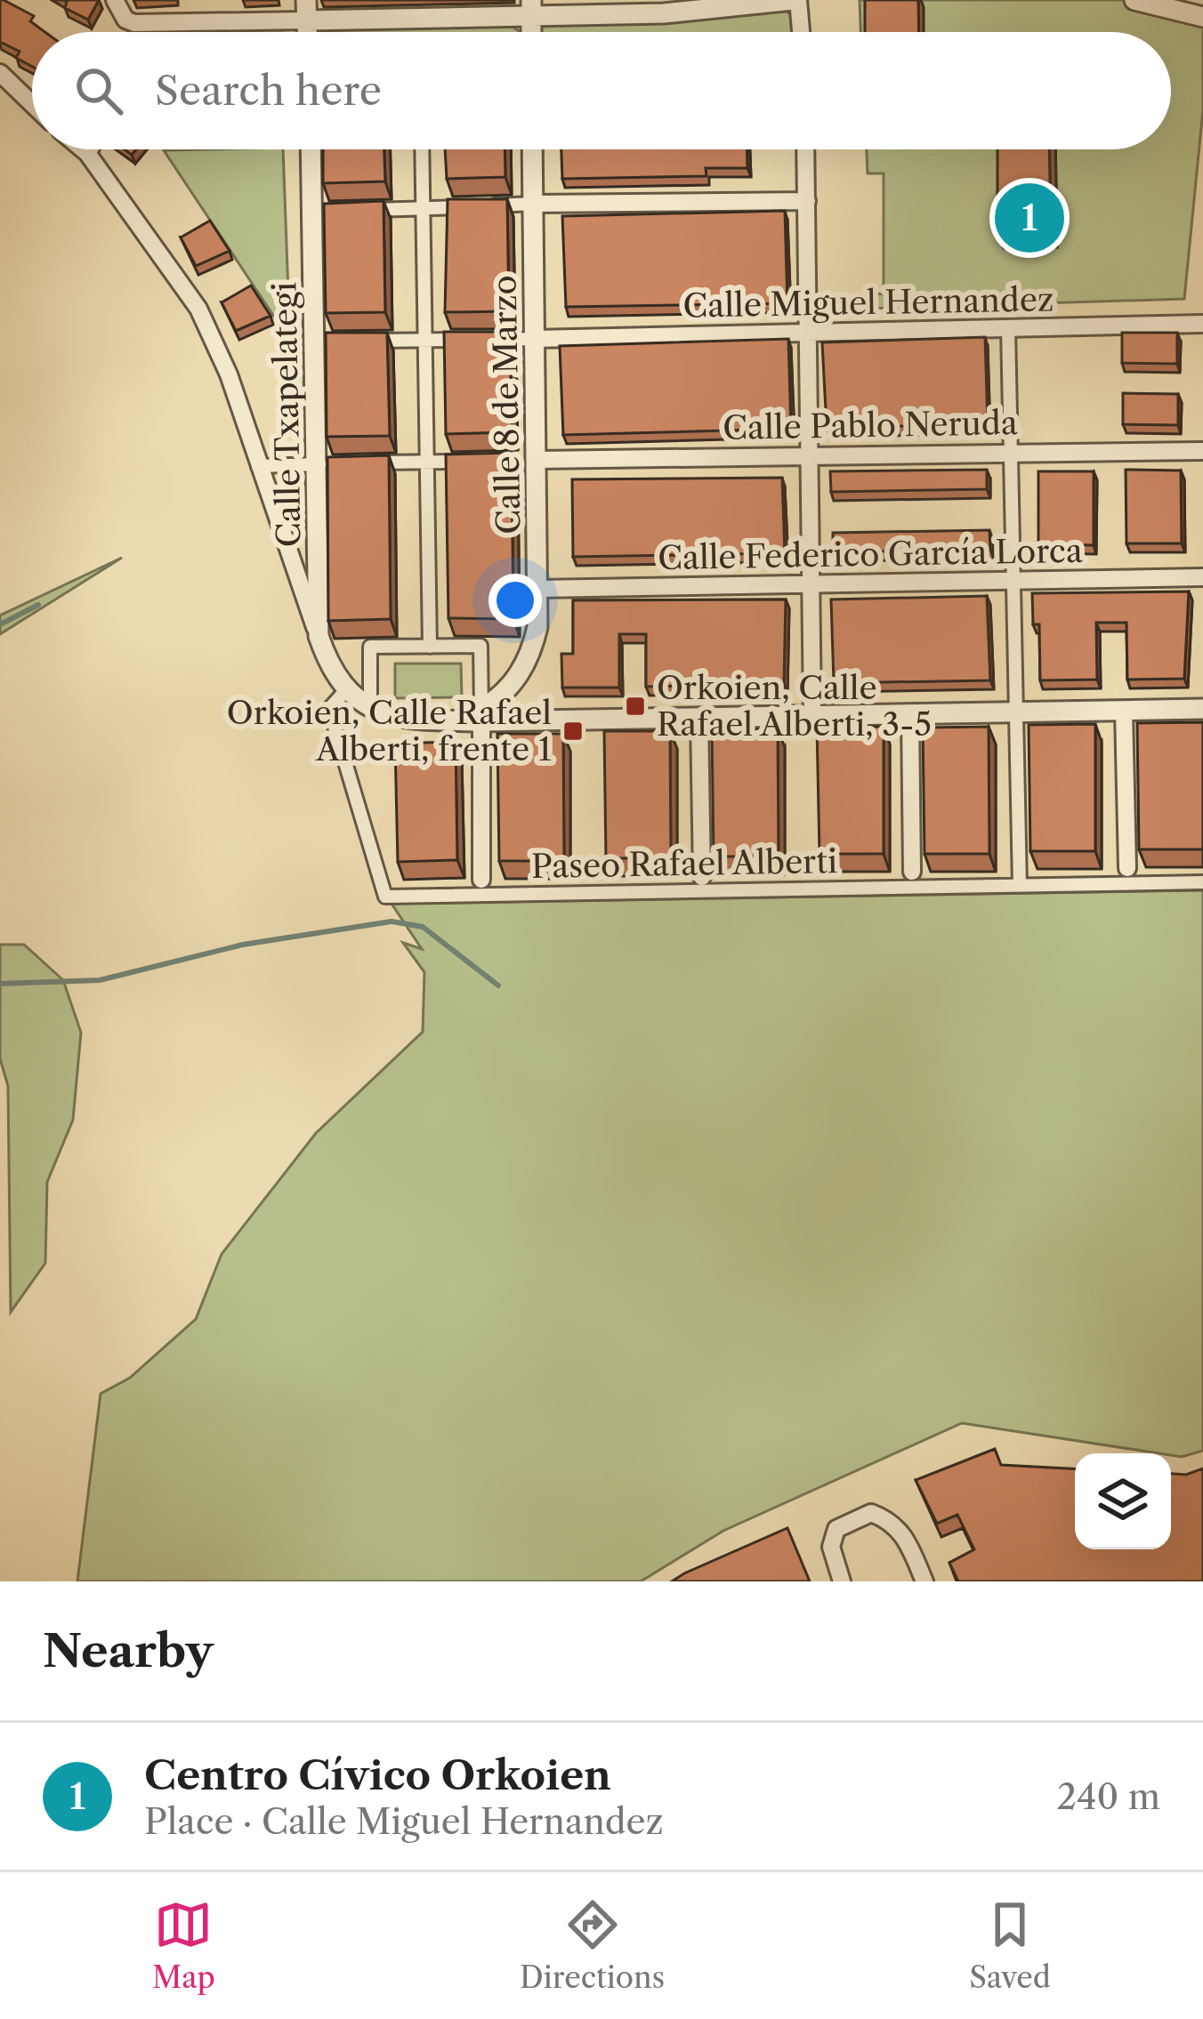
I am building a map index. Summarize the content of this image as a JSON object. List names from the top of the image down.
{
  "streets": {
    "street": [
      "Calle Miguel Hernandez",
      "Calle 8 de Marzo",
      "Calle Txapelategi",
      "Calle Pablo Neruda",
      "Calle Federico García Lorca",
      "Paseo Rafael Alberti"
    ]
  },
  "crossings": [
    ["Calle Miguel Hernandez", "Calle 8 de Marzo"],
    ["Calle 8 de Marzo", "Calle Pablo Neruda"],
    ["Calle 8 de Marzo", "Calle Federico García Lorca"],
    ["Calle Txapelategi", "Paseo Rafael Alberti"]
  ],
  "places": {
    "transit": ["Orkoien, Calle Rafael Alberti, 3-5", "Orkoien, Calle Rafael Alberti, frente 1"]
  },
  "page": {
    "search": "Search here",
    "pins": "1",
    "heading": "Nearby",
    "list": [
      {
        "mark": "1",
        "name": "Centro Cívico Orkoien",
        "note": "Place · Calle Miguel Hernandez",
        "value": "240 m"
      }
    ],
    "nav": ["Map", "Directions", "Saved"]
  }
}
